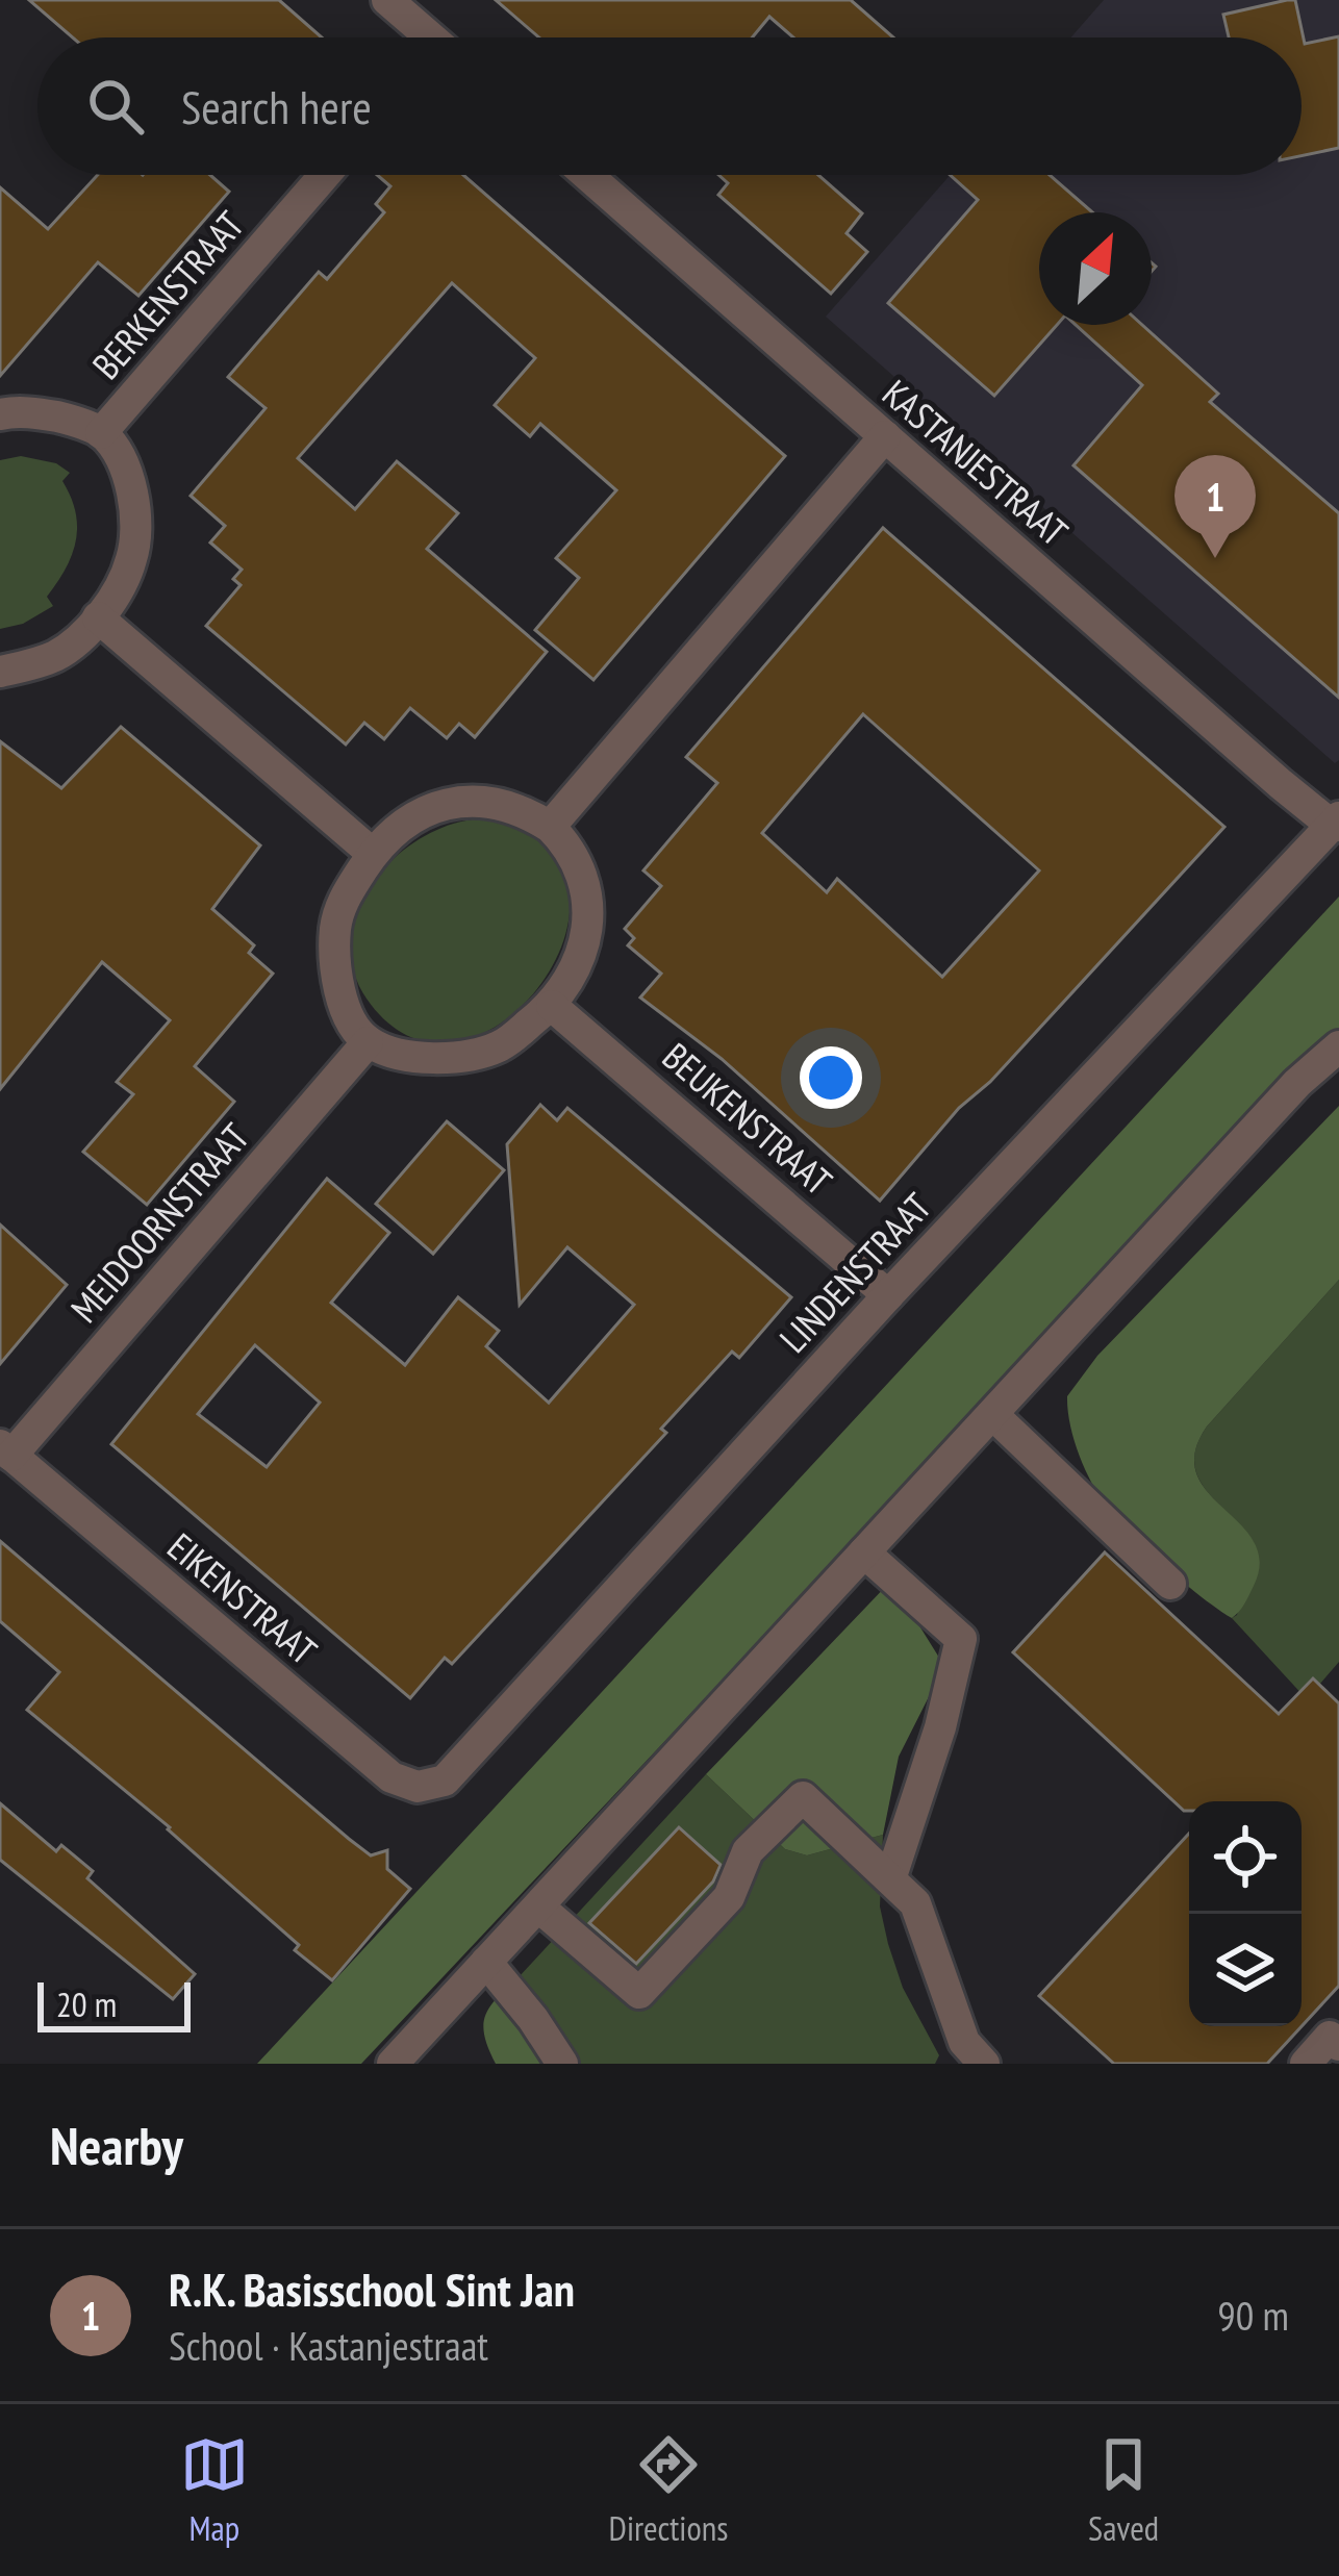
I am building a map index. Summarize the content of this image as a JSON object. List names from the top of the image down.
{
  "streets": {
    "street": [
      "BERKENSTRAAT",
      "KASTANJESTRAAT",
      "BEUKENSTRAAT",
      "MEIDOORNSTRAAT",
      "LINDENSTRAAT",
      "EIKENSTRAAT"
    ]
  },
  "crossings": [
    ["KASTANJESTRAAT", "LINDENSTRAAT"],
    ["BEUKENSTRAAT", "MEIDOORNSTRAAT"],
    ["BEUKENSTRAAT", "LINDENSTRAAT"],
    ["MEIDOORNSTRAAT", "EIKENSTRAAT"],
    ["LINDENSTRAAT", "EIKENSTRAAT"]
  ],
  "scale_bar": "20 m",
  "north": "top right",
  "page": {
    "search": "Search here",
    "pins": "1",
    "scale": "20 m",
    "heading": "Nearby",
    "list": [
      {
        "mark": "1",
        "name": "R.K. Basisschool Sint Jan",
        "note": "School · Kastanjestraat",
        "value": "90 m"
      }
    ],
    "nav": ["Map", "Directions", "Saved"]
  }
}
